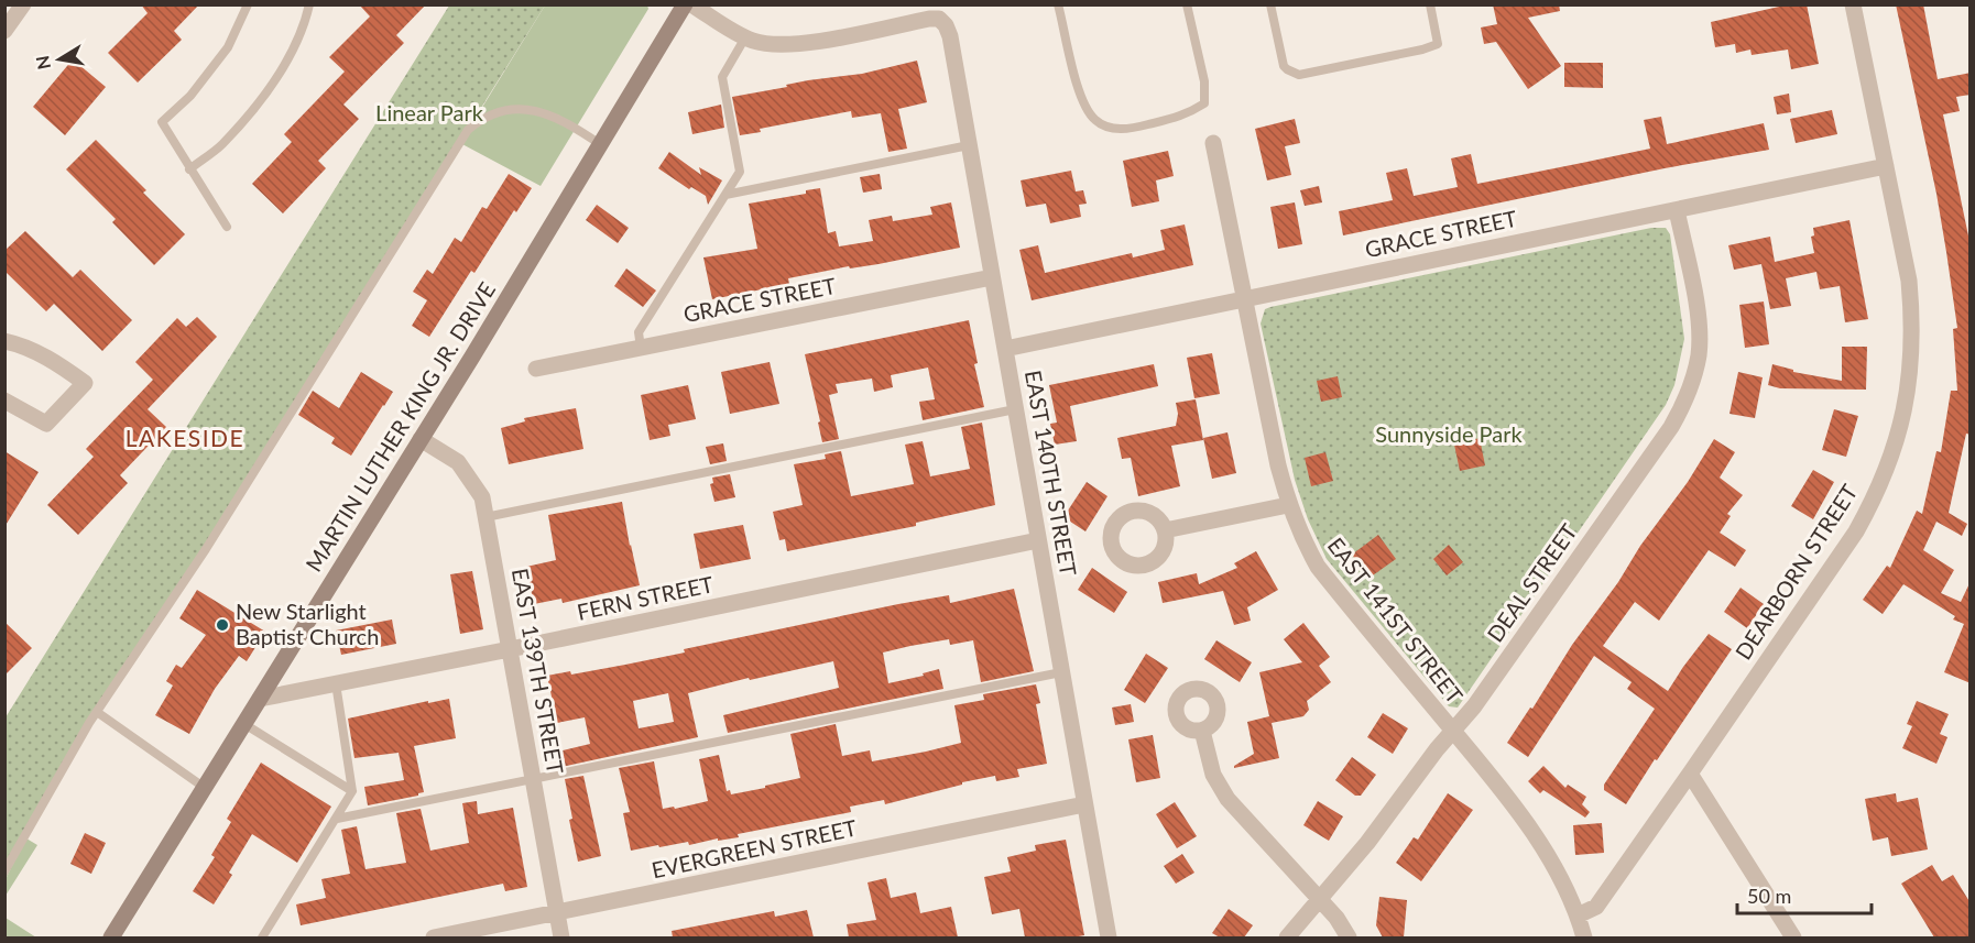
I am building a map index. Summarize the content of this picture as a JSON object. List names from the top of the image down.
{
  "streets": {
    "main road": ["MARTIN LUTHER KING JR. DRIVE"],
    "street": [
      "GRACE STREET",
      "EAST 140TH STREET",
      "DEARBORN STREET",
      "DEAL STREET",
      "FERN STREET",
      "EAST 141ST STREET",
      "EAST 139TH STREET",
      "EVERGREEN STREET"
    ]
  },
  "crossings": [
    ["GRACE STREET", "EAST 140TH STREET"],
    ["GRACE STREET", "DEARBORN STREET"],
    ["GRACE STREET", "DEAL STREET"],
    ["GRACE STREET", "EAST 141ST STREET"],
    ["MARTIN LUTHER KING JR. DRIVE", "FERN STREET"],
    ["MARTIN LUTHER KING JR. DRIVE", "EAST 139TH STREET"],
    ["EAST 140TH STREET", "FERN STREET"],
    ["EAST 140TH STREET", "EVERGREEN STREET"],
    ["DEARBORN STREET", "EAST 141ST STREET"],
    ["DEAL STREET", "EAST 141ST STREET"],
    ["FERN STREET", "EAST 139TH STREET"],
    ["EAST 139TH STREET", "EVERGREEN STREET"]
  ],
  "districts": ["LAKESIDE"],
  "parks": ["Linear Park", "Sunnyside Park"],
  "places": ["New Starlight Baptist Church"],
  "scale_bar": "50 m",
  "north": "left"
}
